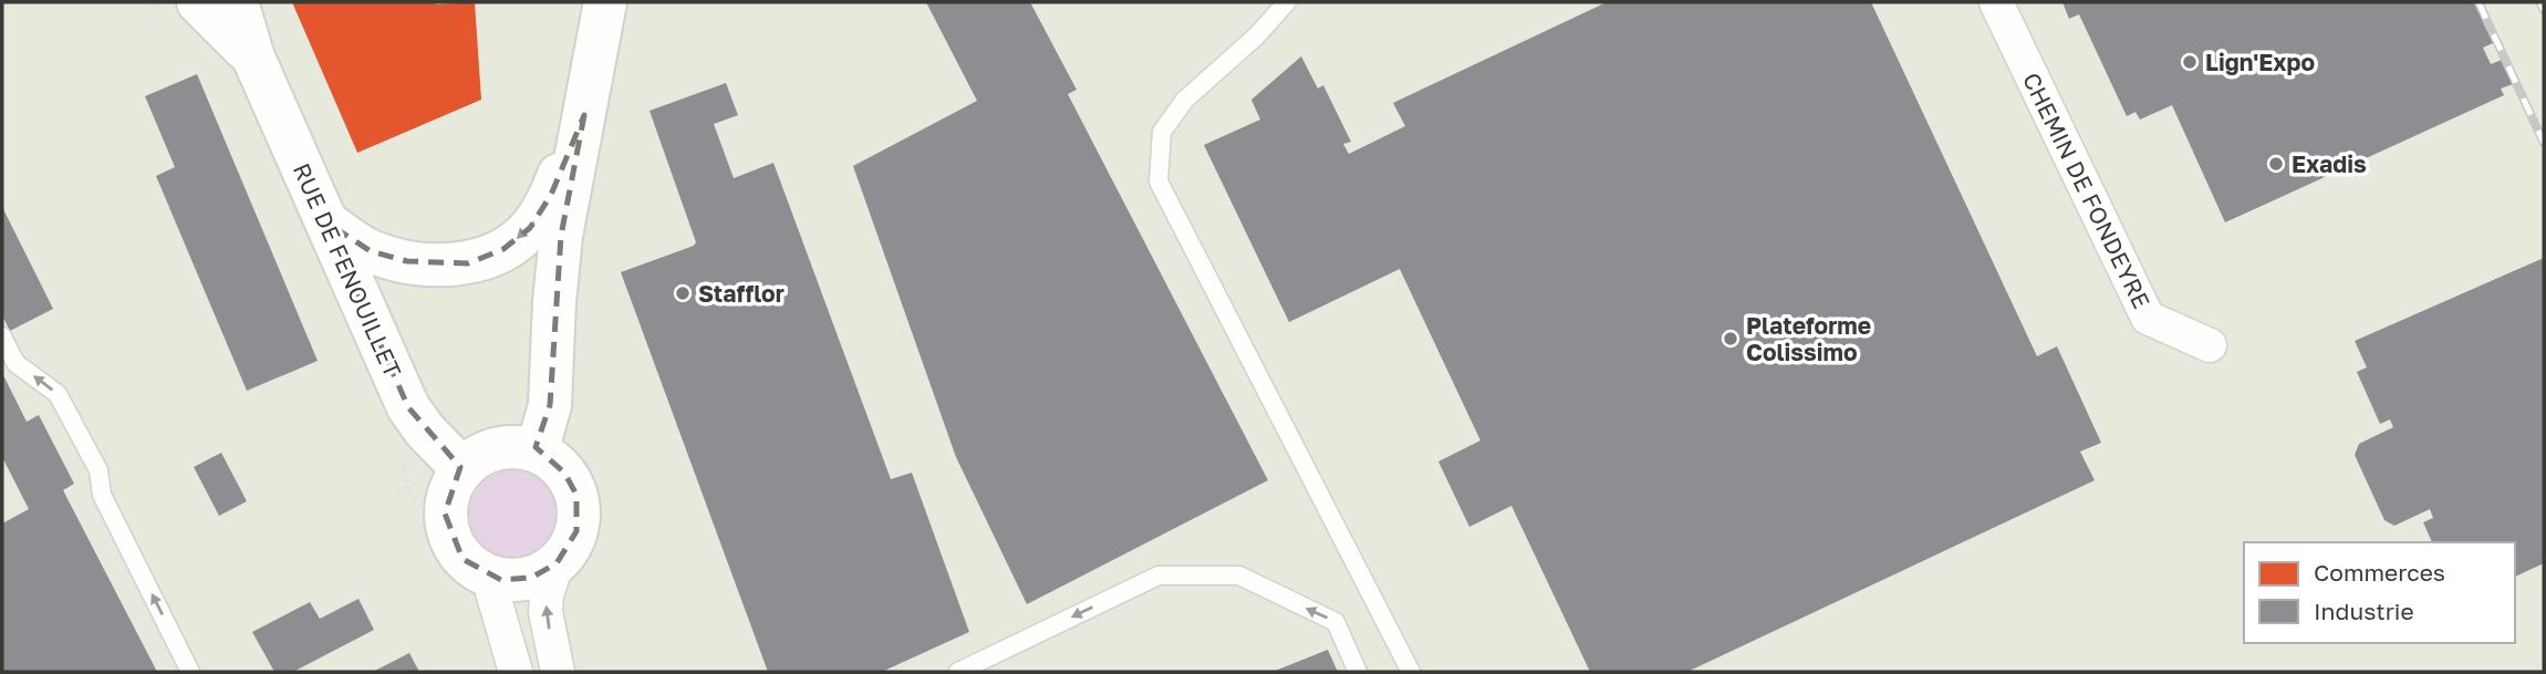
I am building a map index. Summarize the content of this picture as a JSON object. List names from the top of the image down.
{
  "streets": {
    "street": ["CHEMIN DE FONDEYRE", "RUE DE FENOUILLET"]
  },
  "places": [
    "Lign'Expo",
    "Exadis",
    "Stafflor",
    "Plateforme Colissimo"
  ],
  "legend": ["Commerces", "Industrie"]
}
